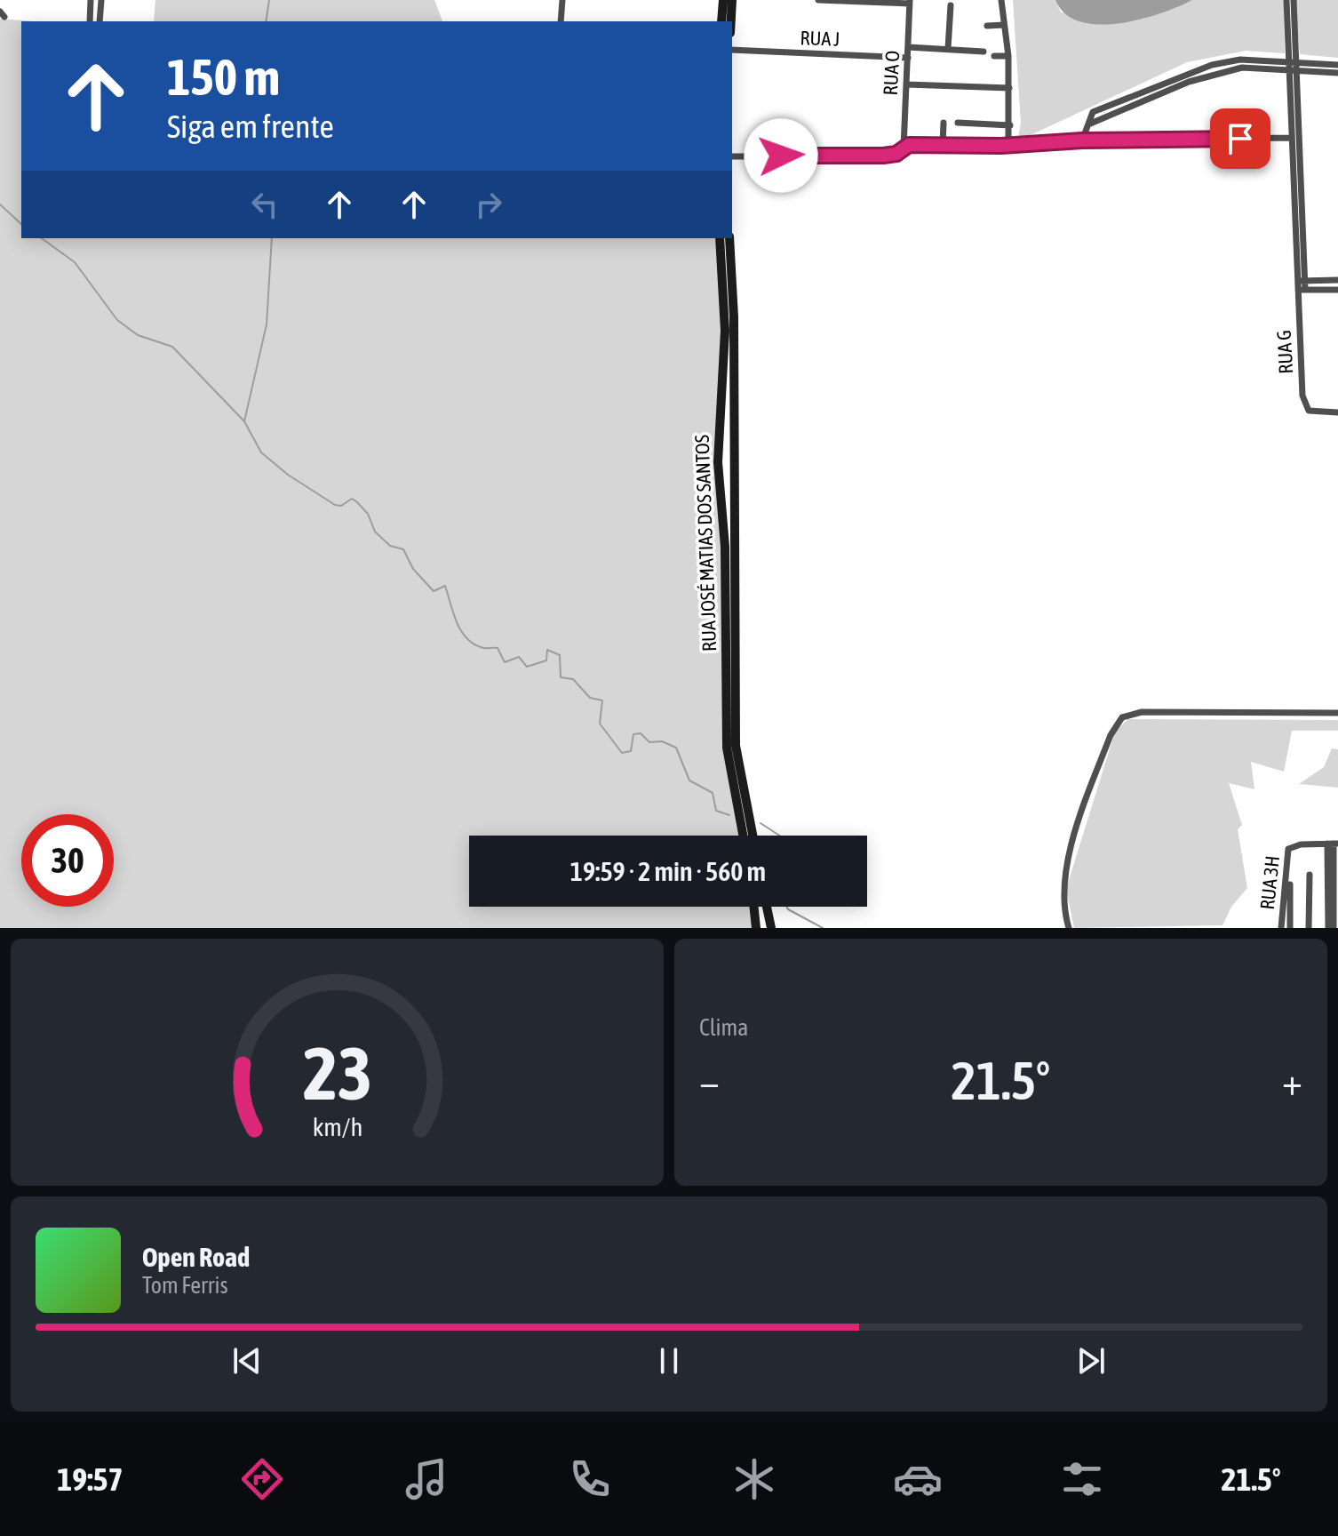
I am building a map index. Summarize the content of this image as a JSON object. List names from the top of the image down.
{
  "streets": {
    "main road": ["RUA JOSÉ MATIAS DOS SANTOS"],
    "street": [
      "RUA J",
      "RUA O",
      "RUA G",
      "RUA 3H"
    ]
  },
  "crossings": [
    ["RUA J", "RUA O"]
  ],
  "page": {
    "turn": ["150 m", "Siga em frente"],
    "limit": "30",
    "trip": "19:59 · 2 min · 560 m",
    "tile": "Clima",
    "heat": ["−", "21.5°", "+"],
    "song": ["Open Road", "Tom Ferris"],
    "tabs": ["19:57", "21.5°"],
    "gauge": ["23", "km/h"]
  }
}
